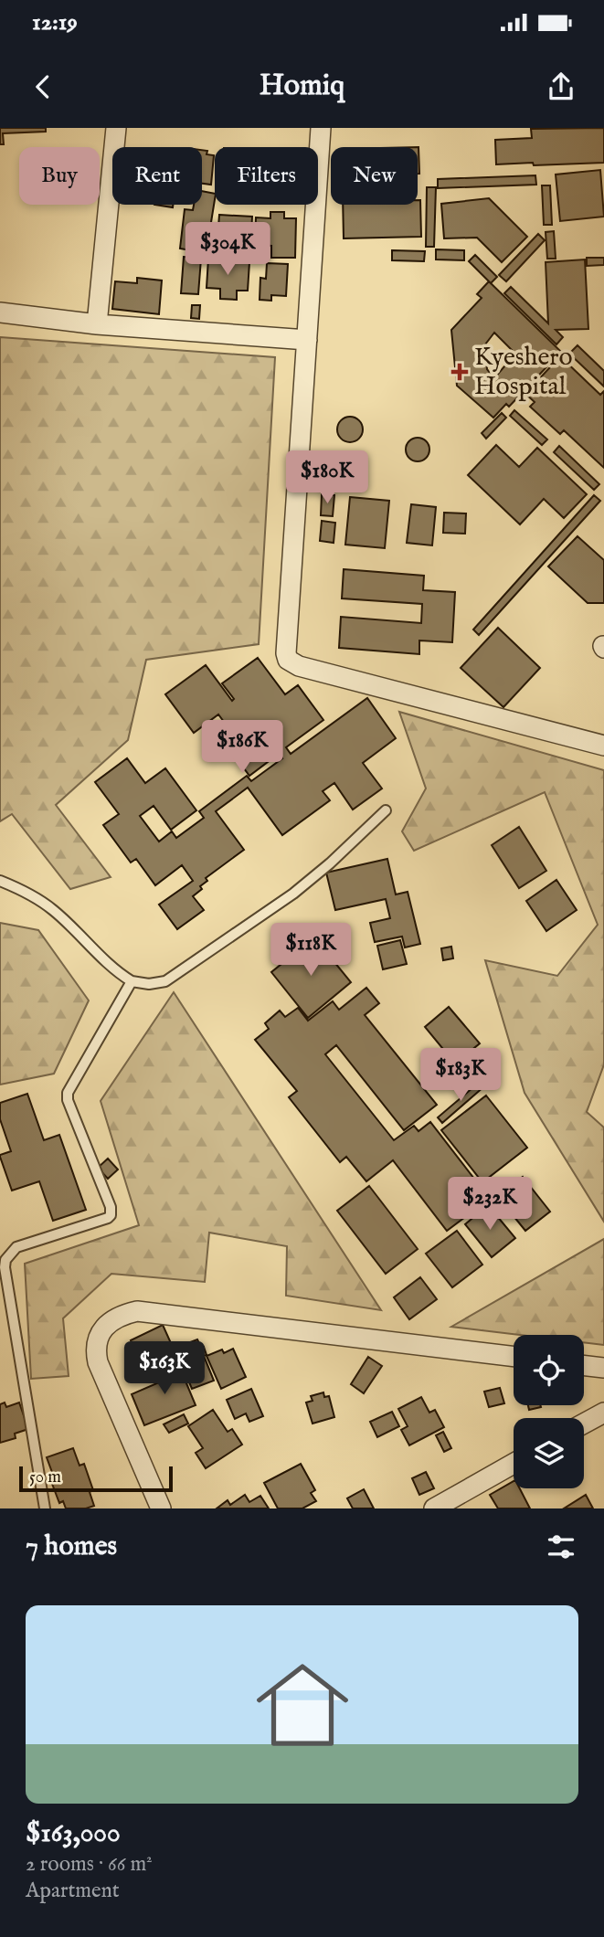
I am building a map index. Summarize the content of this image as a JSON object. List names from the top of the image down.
{
  "places": {
    "health": ["Kyeshero Hospital"]
  },
  "scale_bar": "50 m",
  "page": {
    "status": "12:19",
    "header": "Homiq",
    "chip": [
      "Buy",
      "Rent",
      "Filters",
      "New"
    ],
    "price": [
      "$304K",
      "$180K",
      "$186K",
      "$118K",
      "$183K",
      "$232K",
      "$163K"
    ],
    "scale": "50 m",
    "heading": "7 homes",
    "list": [
      {
        "name": "$163,000",
        "note": "2 rooms · 66 m² · Apartment"
      }
    ]
  }
}
